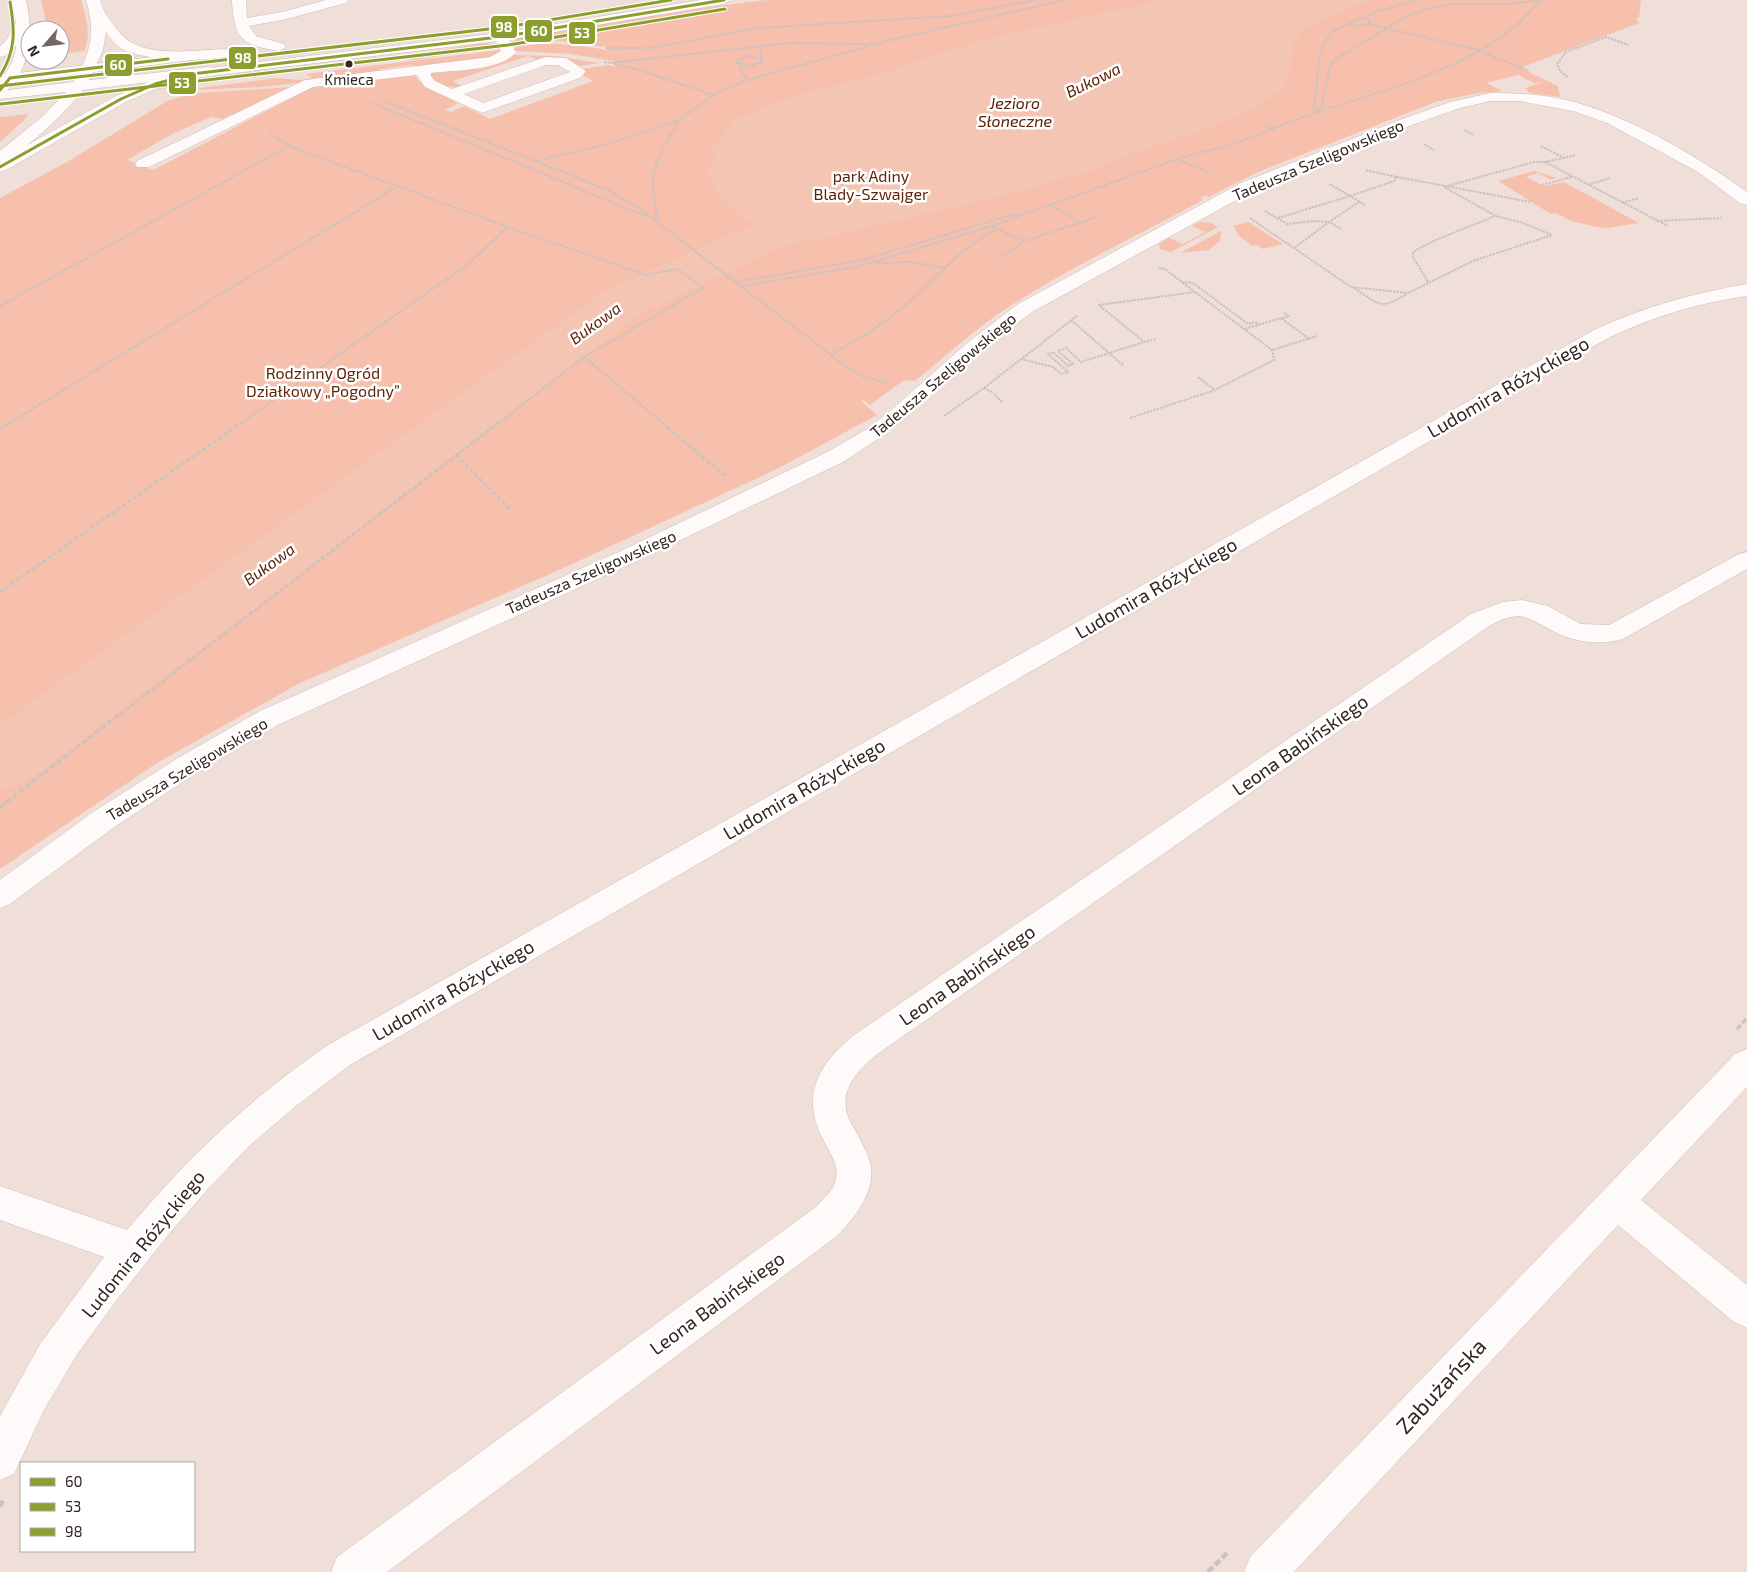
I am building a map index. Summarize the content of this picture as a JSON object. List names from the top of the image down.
{
  "streets": {
    "street": [
      "Tadeusza Szeligowskiego",
      "Ludomira Różyckiego",
      "Leona Babińskiego",
      "Zabużańska"
    ]
  },
  "water": ["Bukowa", "Jezioro Słoneczne"],
  "parks": ["park Adiny Blady-Szwajger", "Rodzinny Ogród Działkowy „Pogodny”"],
  "places": ["Kmieca"],
  "lines": ["transit line 60", "transit line 98", "transit line 53"],
  "legend": ["60", "53", "98"],
  "north": "bottom left"
}
